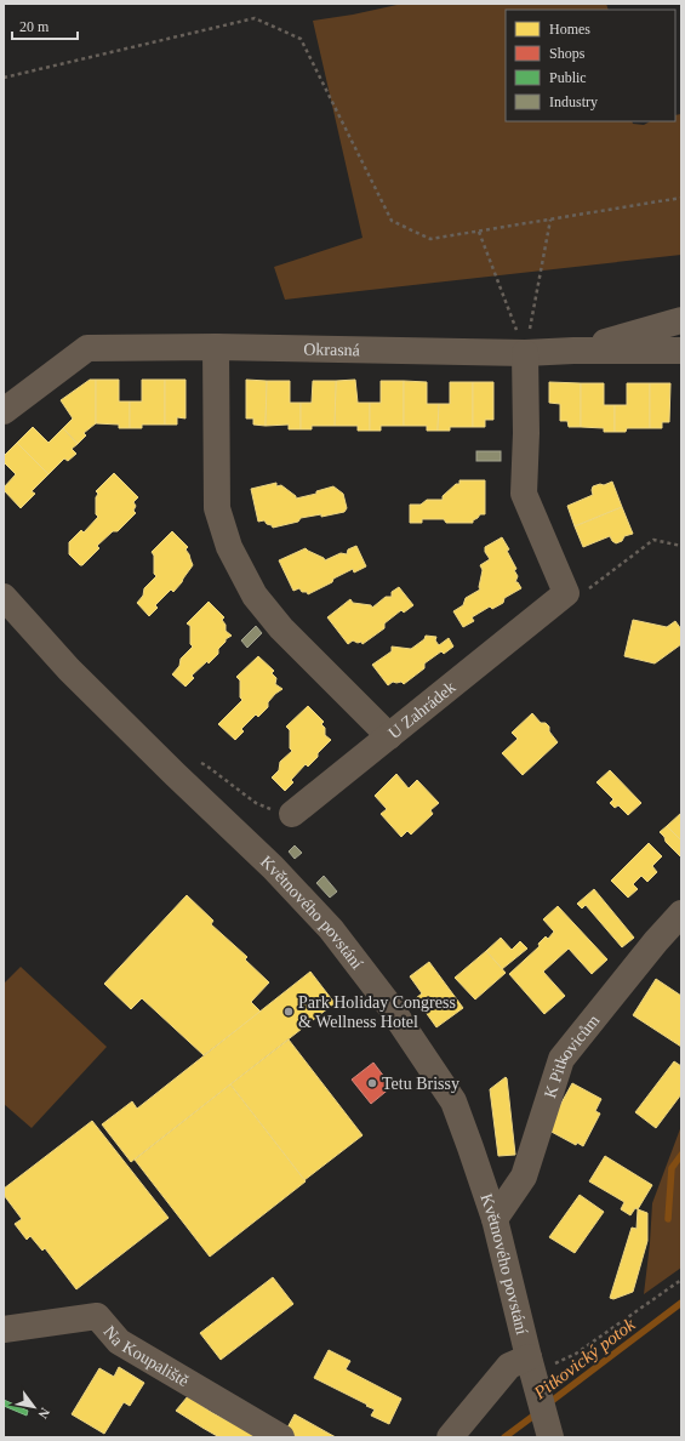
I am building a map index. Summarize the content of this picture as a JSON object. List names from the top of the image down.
{
  "streets": {
    "street": [
      "Okrasná",
      "U Zahrádek",
      "Květnového povstání",
      "K Pitkovicům",
      "Na Koupaliště"
    ]
  },
  "crossings": [
    ["Okrasná", "U Zahrádek"],
    ["Květnového povstání", "K Pitkovicům"]
  ],
  "water": ["Pitkovický potok"],
  "places": ["Park Holiday Congress & Wellness Hotel", "Tetu Brissy"],
  "legend": [
    "Homes",
    "Shops",
    "Public",
    "Industry"
  ],
  "scale_bar": "20 m",
  "north": "bottom right"
}
